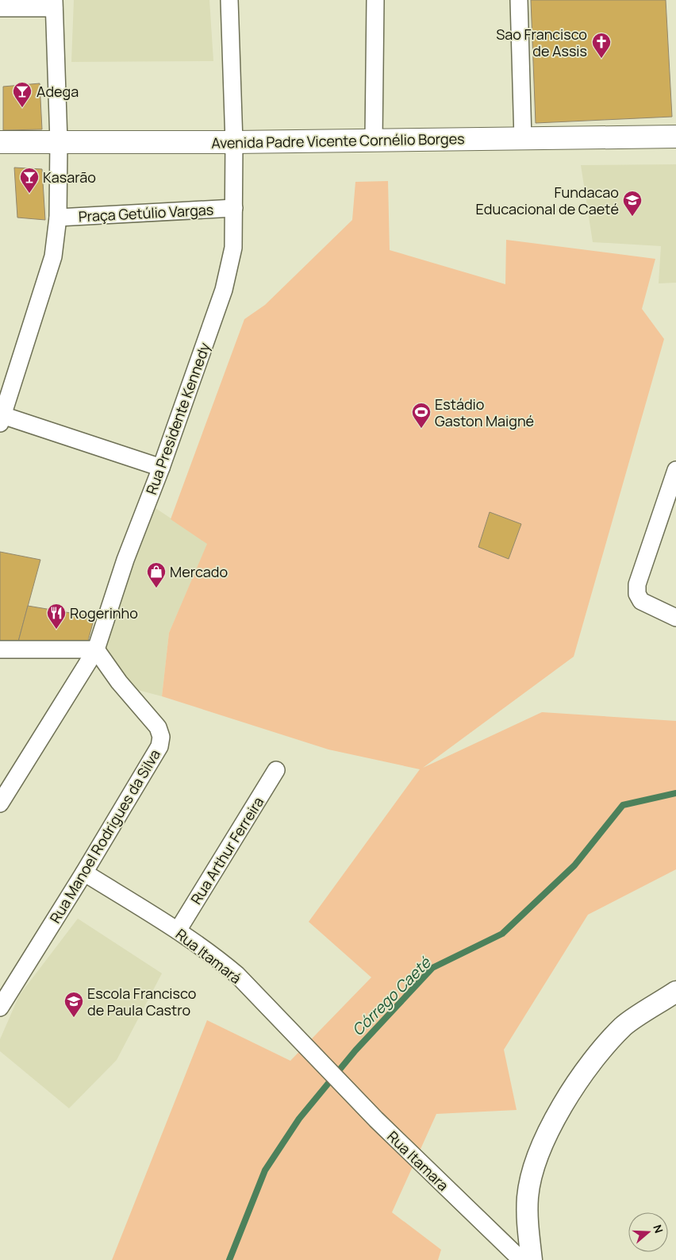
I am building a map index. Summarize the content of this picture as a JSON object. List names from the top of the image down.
{
  "streets": {
    "main road": ["Avenida Padre Vicente Cornélio Borges"],
    "street": [
      "Praça Getúlio Vargas",
      "Rua Presidente Kennedy",
      "Rua Manoel Rodrigues da Silva",
      "Rua Arthur Ferreira",
      "Rua Itamará",
      "Rua Itamara"
    ]
  },
  "crossings": [
    ["Avenida Padre Vicente Cornélio Borges", "Rua Presidente Kennedy"],
    ["Praça Getúlio Vargas", "Rua Presidente Kennedy"],
    ["Rua Presidente Kennedy", "Rua Manoel Rodrigues da Silva"],
    ["Rua Manoel Rodrigues da Silva", "Rua Itamará"],
    ["Rua Arthur Ferreira", "Rua Itamará"],
    ["Rua Itamará", "Rua Itamara"]
  ],
  "water": ["Córrego Caeté"],
  "places": {
    "church": ["Sao Francisco de Assis"],
    "bar": ["Adega", "Kasarão"],
    "school or university": ["Fundacao Educacional de Caeté", "Escola Francisco de Paula Castro"],
    "sports": ["Estádio Gaston Maigné"],
    "shop": ["Mercado"],
    "restaurant": ["Rogerinho"]
  },
  "north": "right"
}
